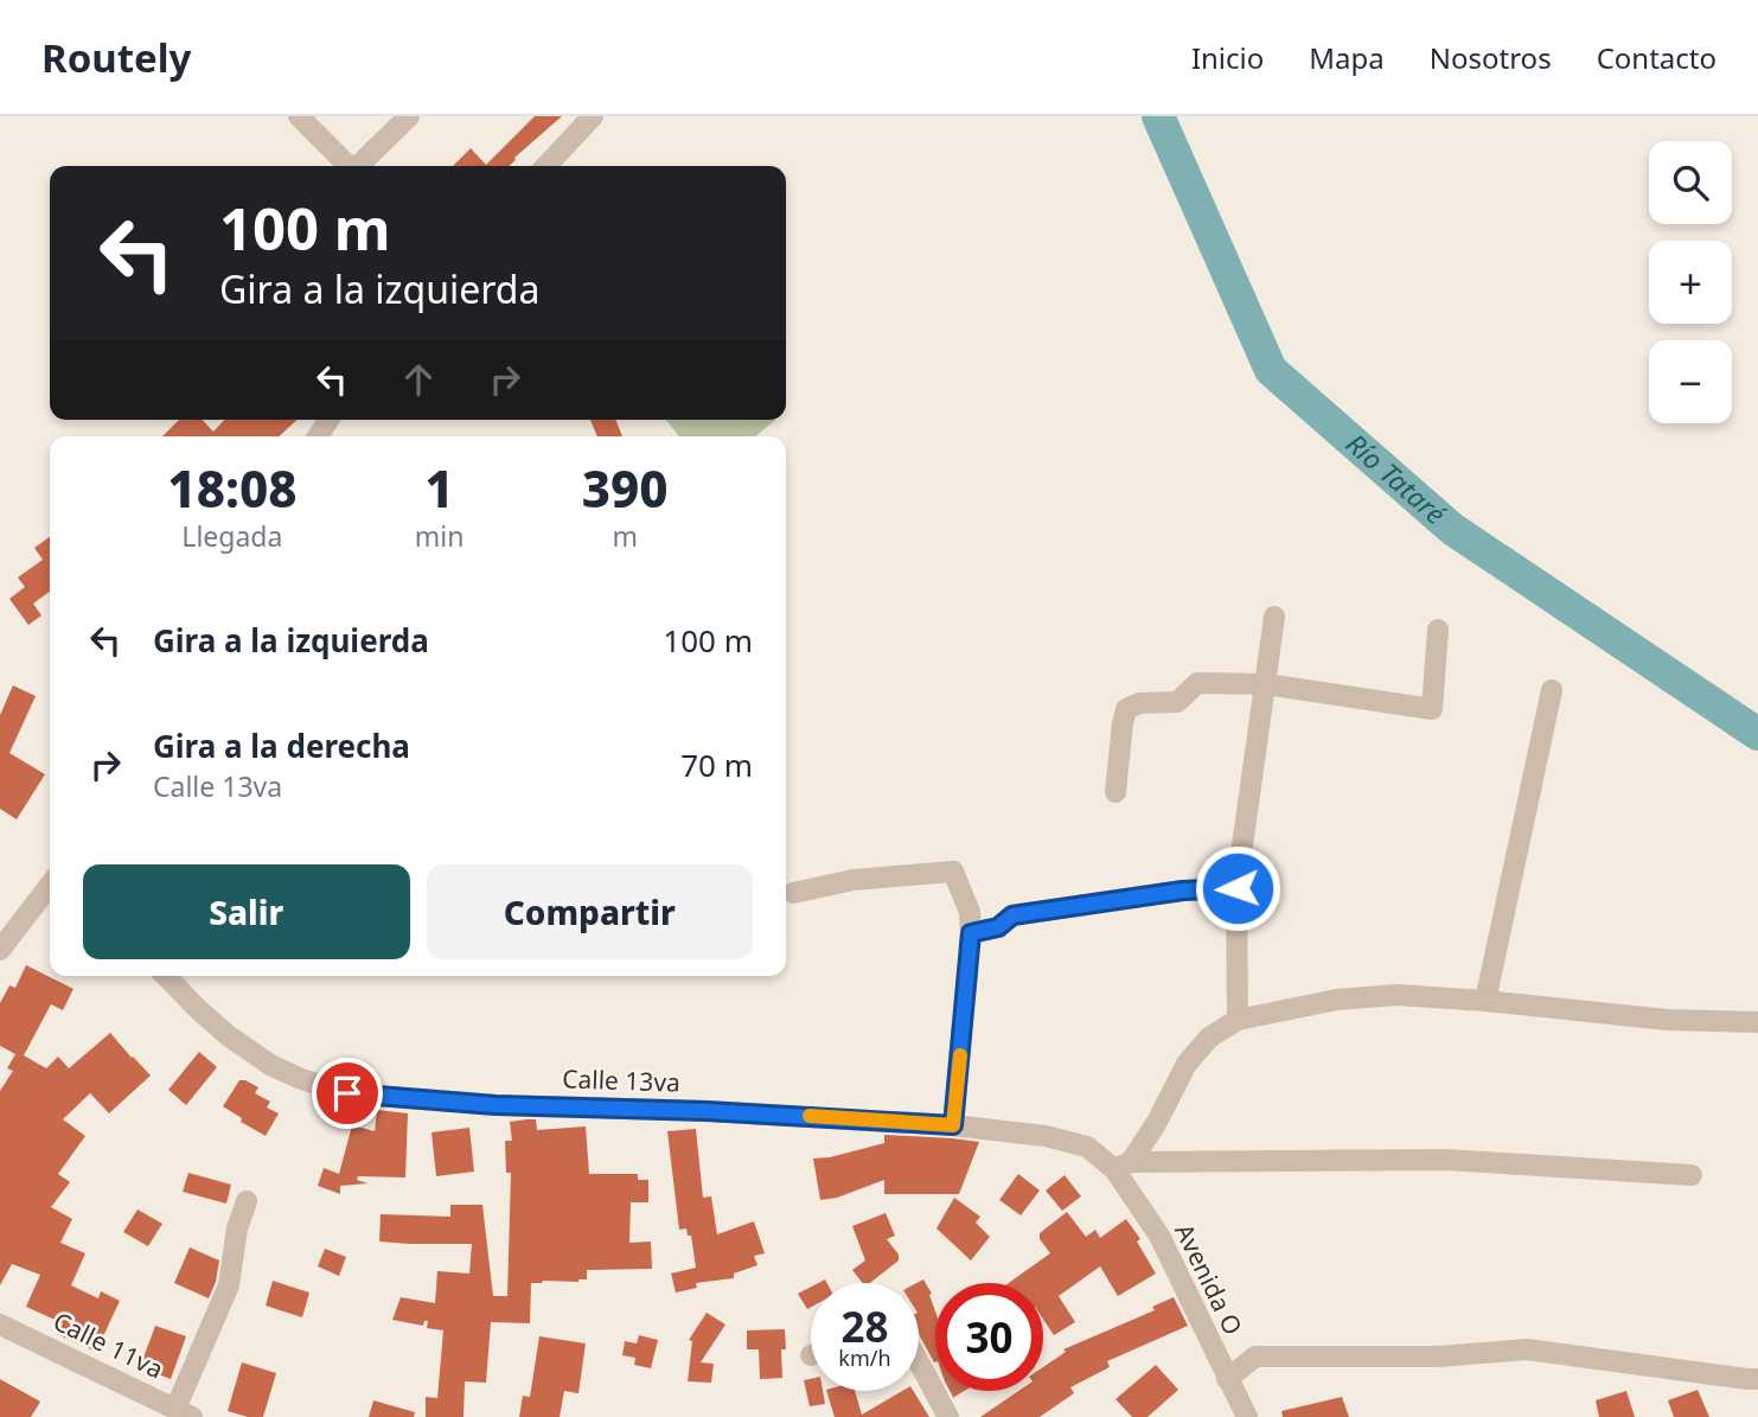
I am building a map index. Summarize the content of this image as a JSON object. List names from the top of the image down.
{
  "streets": {
    "street": ["Calle 13va", "Avenida O", "Calle 11va"]
  },
  "crossings": [
    ["Calle 13va", "Avenida O"]
  ],
  "water": ["Río Tataré"],
  "page": {
    "header": "Routely",
    "nav": [
      "Inicio",
      "Mapa",
      "Nosotros",
      "Contacto"
    ],
    "map_buttons": ["+", "−"],
    "turn": ["100 m", "Gira a la izquierda"],
    "eta": [
      "18:08",
      "Llegada",
      "1",
      "min",
      "390",
      "m"
    ],
    "list": [
      {
        "name": "Gira a la izquierda",
        "value": "100 m"
      },
      {
        "name": "Gira a la derecha",
        "note": "Calle 13va",
        "value": "70 m"
      }
    ],
    "buttons": ["Salir", "Compartir"],
    "speed": "28 km/h",
    "limit": "30"
  }
}
